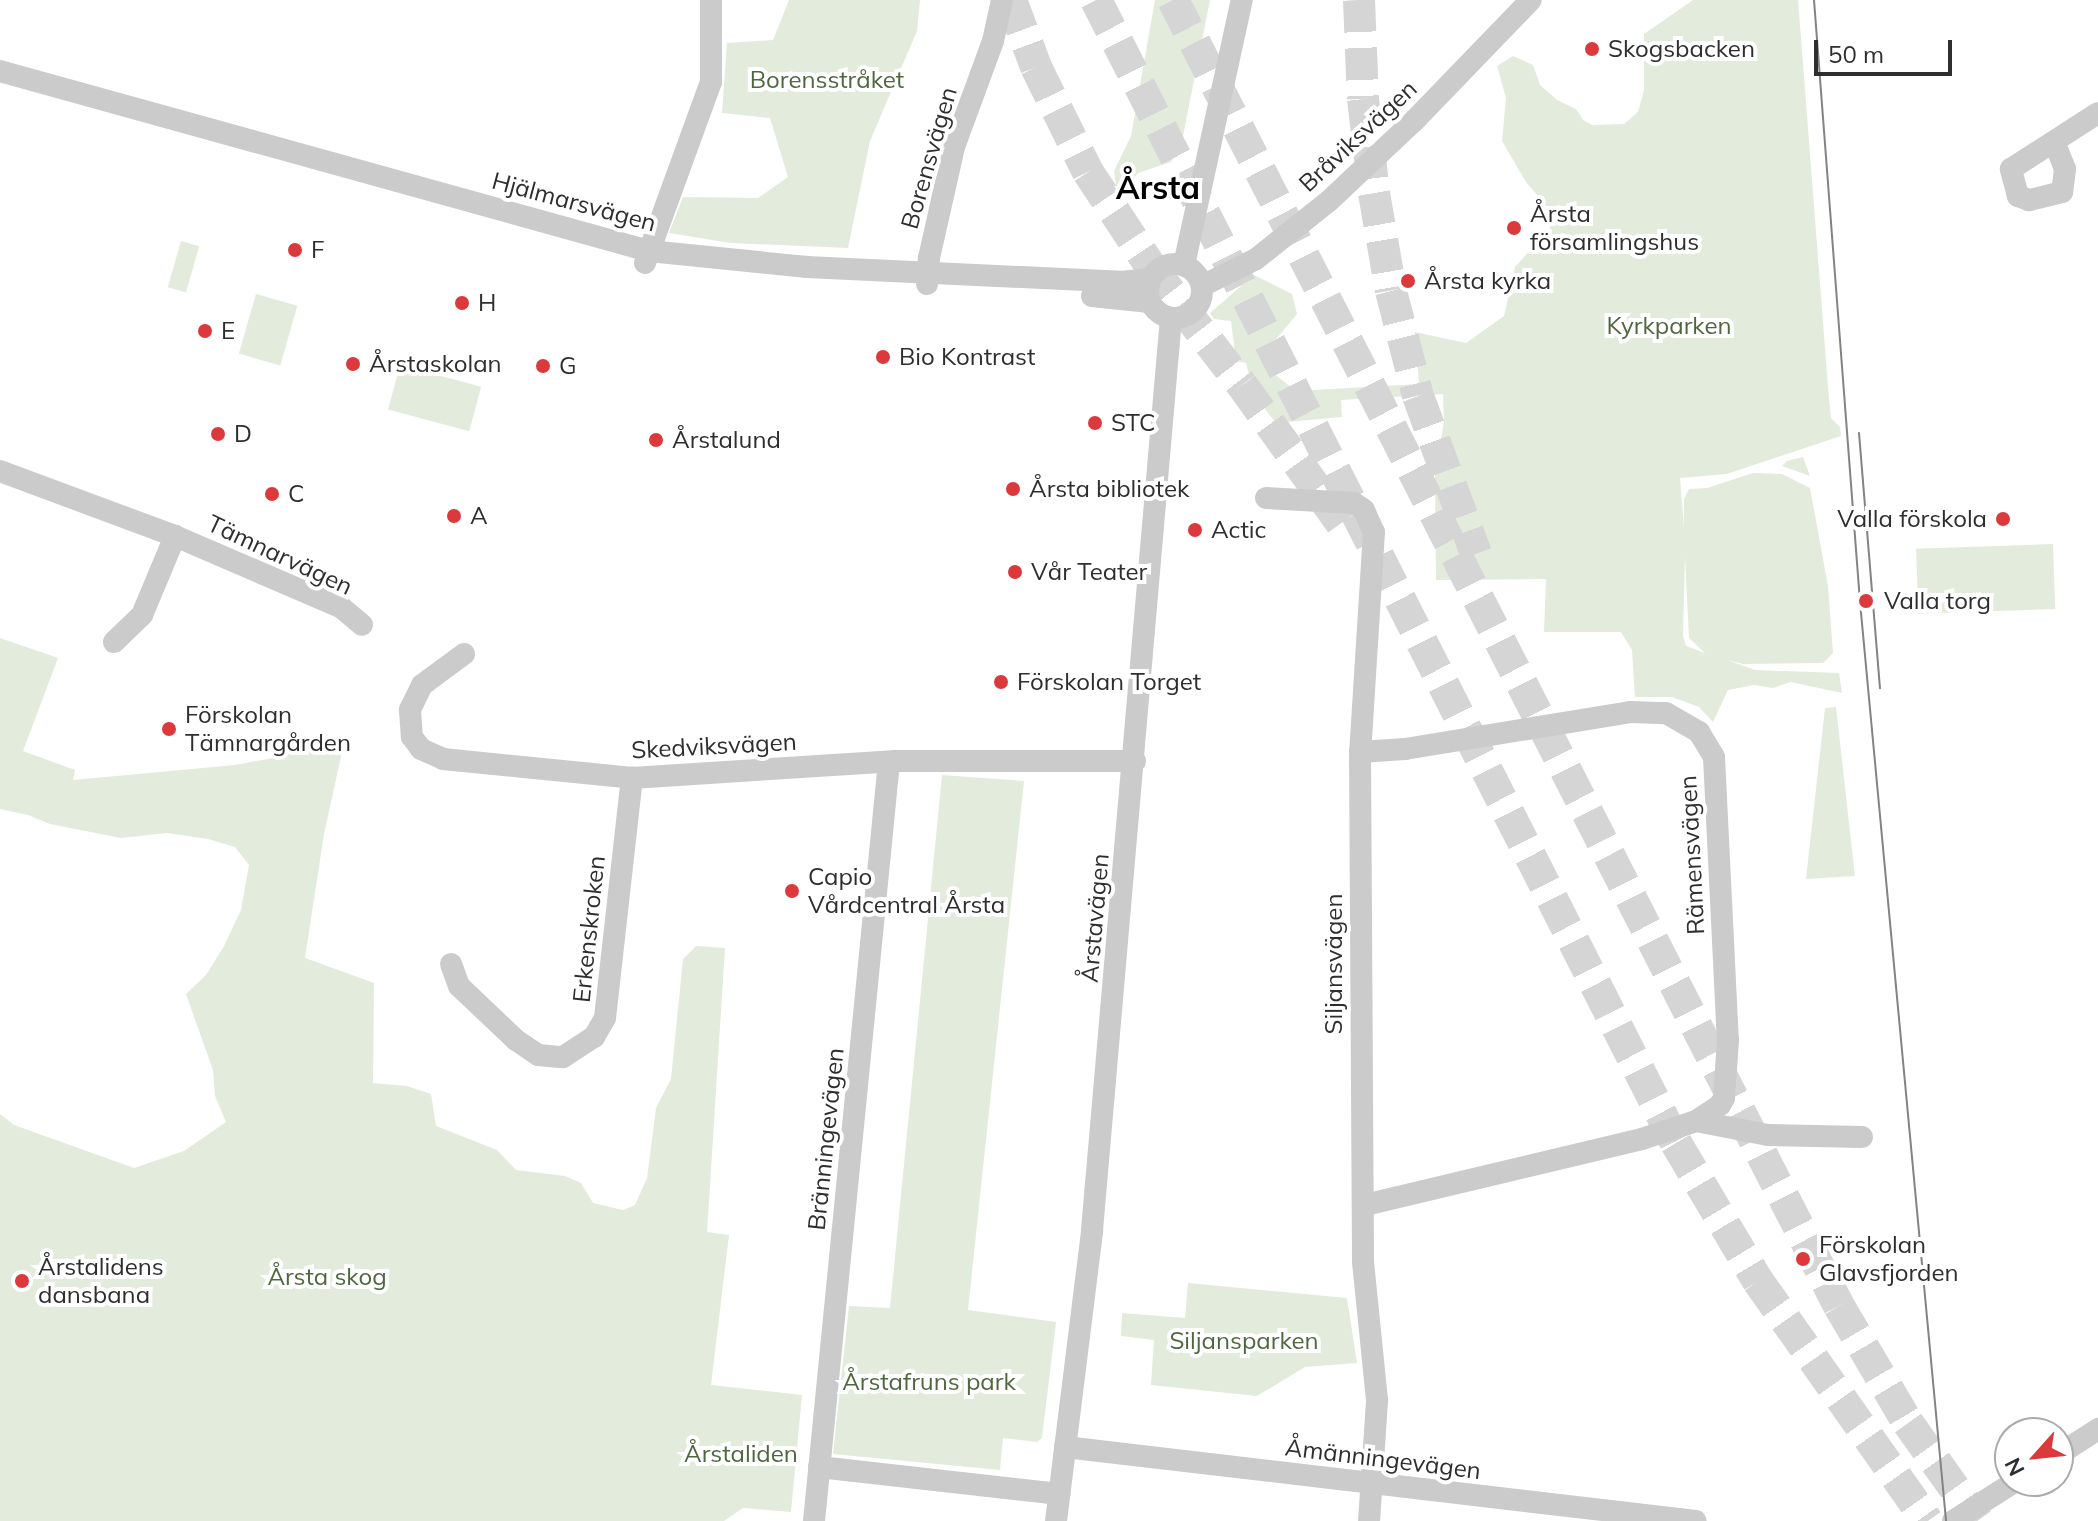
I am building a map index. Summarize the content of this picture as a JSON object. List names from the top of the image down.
{
  "streets": {
    "street": [
      "Bråviksvägen",
      "Borensvägen",
      "Hjälmarsvägen",
      "Tämnarvägen",
      "Skedviksvägen",
      "Rämensvägen",
      "Årstavägen",
      "Erkenskroken",
      "Siljansvägen",
      "Bränningevägen",
      "Åmänningevägen"
    ]
  },
  "crossings": [
    ["Bråviksvägen", "Hjälmarsvägen"],
    ["Bråviksvägen", "Årstavägen"],
    ["Borensvägen", "Hjälmarsvägen"],
    ["Hjälmarsvägen", "Årstavägen"],
    ["Skedviksvägen", "Årstavägen"],
    ["Skedviksvägen", "Erkenskroken"],
    ["Skedviksvägen", "Bränningevägen"],
    ["Rämensvägen", "Siljansvägen"],
    ["Årstavägen", "Åmänningevägen"],
    ["Siljansvägen", "Åmänningevägen"]
  ],
  "districts": ["Årsta"],
  "parks": [
    "Borensstråket",
    "Kyrkparken",
    "Årsta skog",
    "Siljansparken",
    "Årstafruns park",
    "Årstaliden"
  ],
  "places": [
    "Skogsbacken",
    "Årsta församlingshus",
    "F",
    "Årsta kyrka",
    "H",
    "E",
    "Bio Kontrast",
    "Årstaskolan",
    "G",
    "STC",
    "D",
    "Årstalund",
    "Årsta bibliotek",
    "C",
    "A",
    "Valla förskola",
    "Actic",
    "Vår Teater",
    "Valla torg",
    "Förskolan Torget",
    "Förskolan Tämnargården",
    "Capio Vårdcentral Årsta",
    "Förskolan Glavsfjorden",
    "Årstalidens dansbana"
  ],
  "scale_bar": "50 m",
  "north": "bottom left"
}
